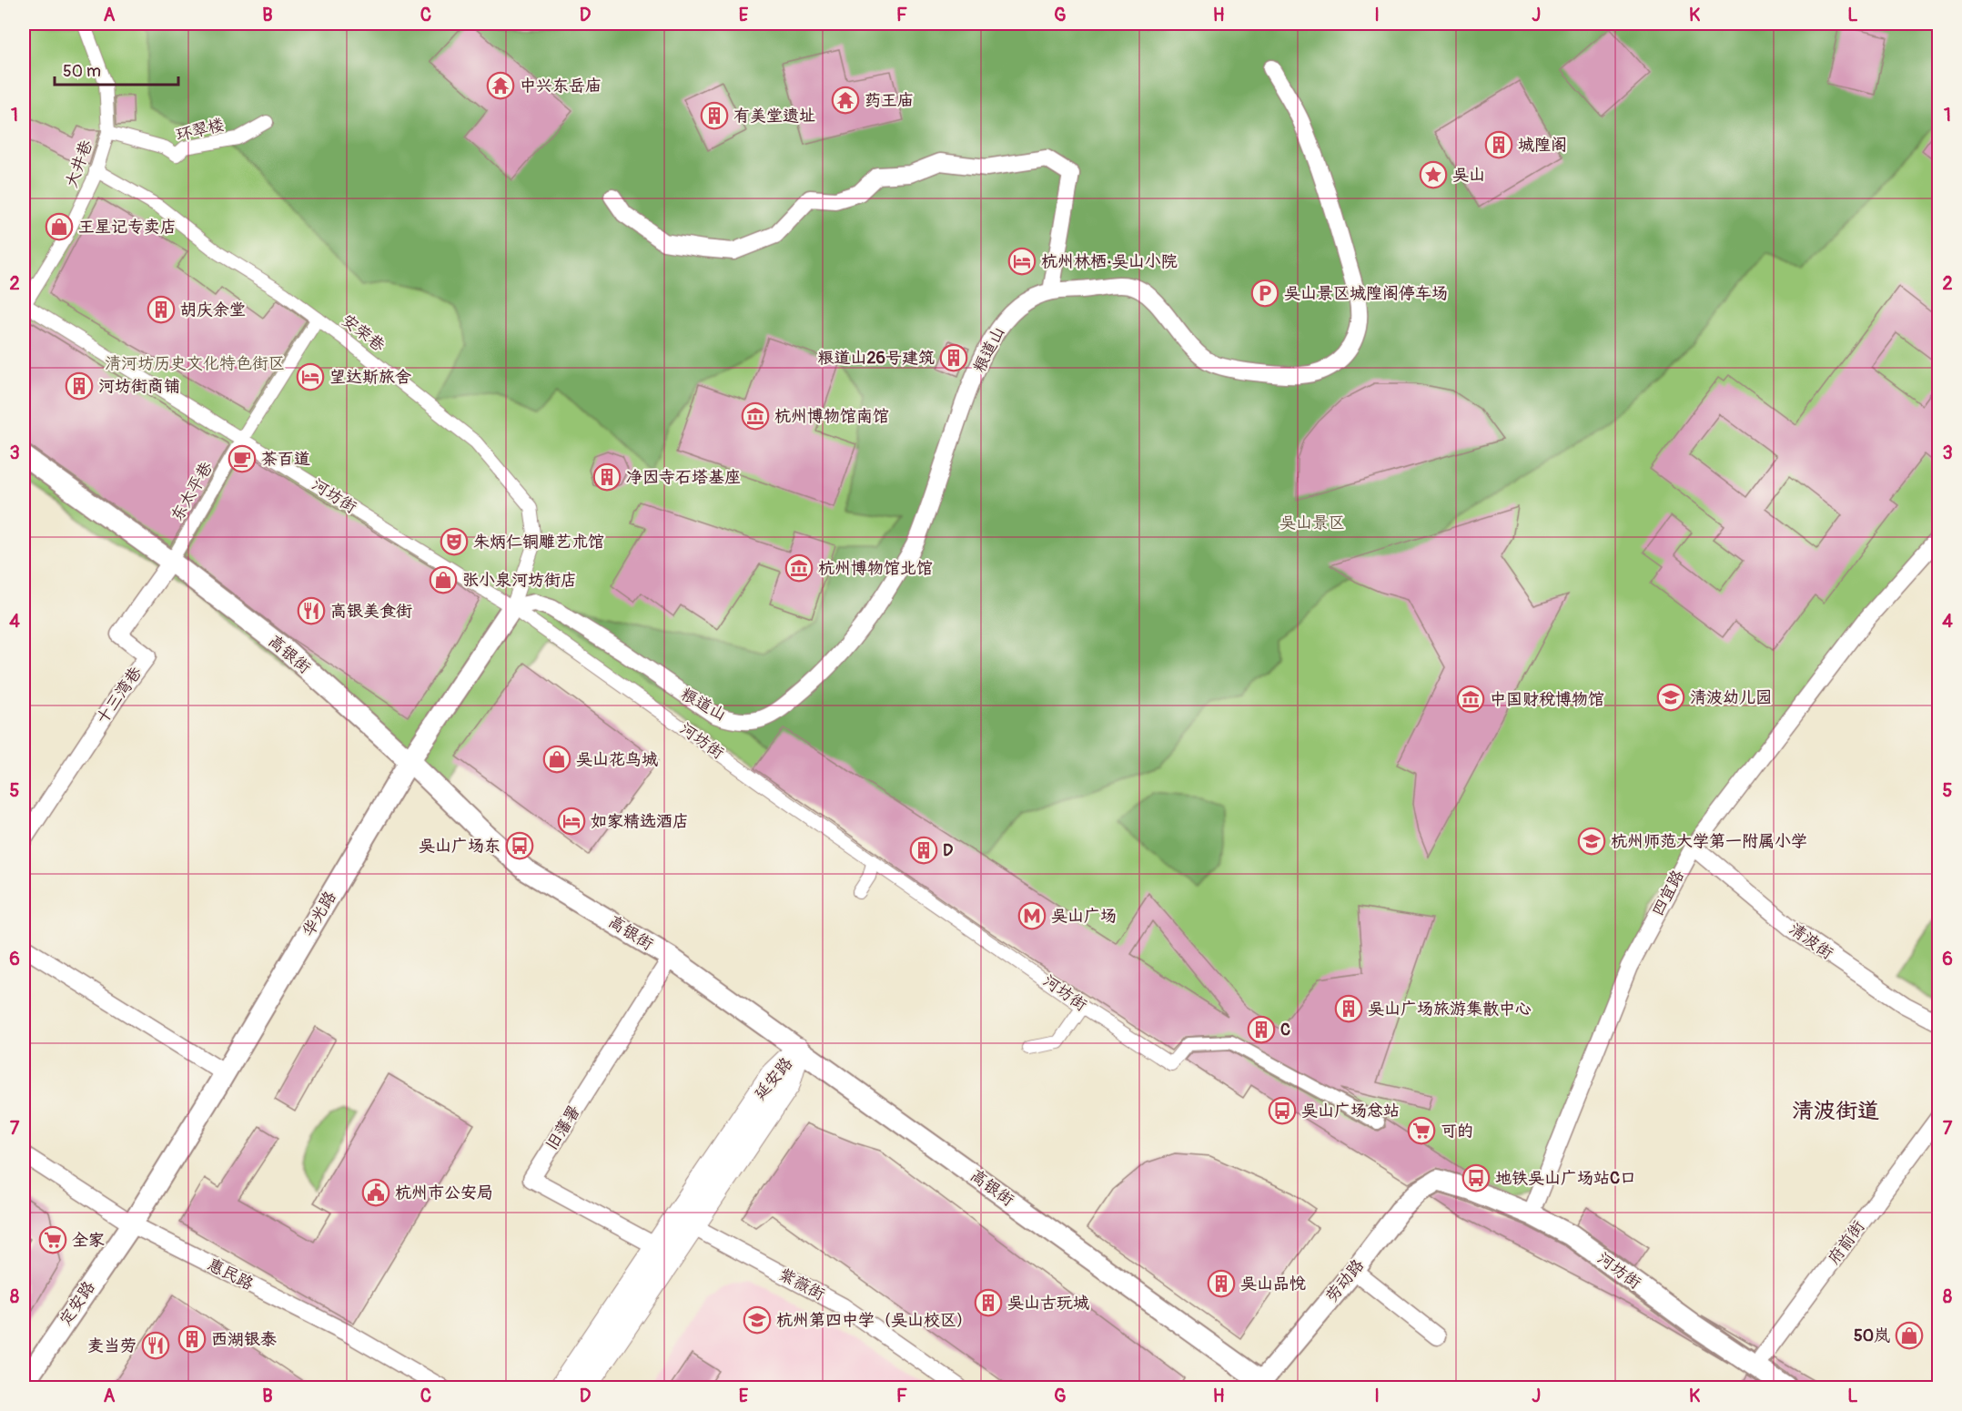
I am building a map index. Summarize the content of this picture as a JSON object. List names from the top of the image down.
{
  "streets": {
    "main road": ["延安路"],
    "street": [
      "环翠楼",
      "大井巷",
      "安荣巷",
      "粮道山",
      "东太平巷",
      "河坊街",
      "高银街",
      "十三湾巷",
      "四宜路",
      "华光路",
      "清波街",
      "旧藩署",
      "府前街",
      "惠民路",
      "劳动路",
      "紫薇街",
      "定安路"
    ]
  },
  "crossings": [
    ["环翠楼", "大井巷"],
    ["大井巷", "安荣巷"],
    ["大井巷", "河坊街"],
    ["安荣巷", "粮道山"],
    ["安荣巷", "东太平巷"],
    ["安荣巷", "河坊街"],
    ["安荣巷", "华光路"],
    ["粮道山", "河坊街"],
    ["粮道山", "华光路"],
    ["东太平巷", "河坊街"],
    ["东太平巷", "高银街"],
    ["东太平巷", "十三湾巷"],
    ["河坊街", "四宜路"],
    ["河坊街", "华光路"],
    ["河坊街", "府前街"],
    ["河坊街", "劳动路"],
    ["高银街", "十三湾巷"],
    ["高银街", "华光路"],
    ["高银街", "延安路"],
    ["高银街", "旧藩署"],
    ["高银街", "劳动路"],
    ["四宜路", "清波街"],
    ["华光路", "惠民路"],
    ["华光路", "定安路"],
    ["延安路", "旧藩署"],
    ["延安路", "紫薇街"],
    ["惠民路", "定安路"]
  ],
  "districts": ["清波街道"],
  "parks": ["清河坊历史文化特色街区", "吴山景区"],
  "places": {
    "temple": ["中兴东岳庙", "药王庙"],
    "building": [
      "有美堂遗址",
      "城隍阁",
      "胡庆余堂",
      "粮道山26号建筑",
      "河坊街商铺",
      "净因寺石塔基座",
      "D",
      "吴山广场旅游集散中心",
      "C",
      "吴山品悦",
      "吴山古玩城",
      "西湖银泰"
    ],
    "place": ["吴山"],
    "shop": [
      "王星记专卖店",
      "张小泉河坊街店",
      "吴山花鸟城",
      "50岚"
    ],
    "hotel": ["杭州林栖·吴山小院", "望达斯旅舍", "如家精选酒店"],
    "parking": ["吴山景区城隍阁停车场"],
    "museum": ["杭州博物馆南馆", "杭州博物馆北馆", "中国财税博物馆"],
    "cafe": ["茶百道"],
    "theatre": ["朱炳仁铜雕艺术馆"],
    "restaurant": ["高银美食街", "麦当劳"],
    "school or university": ["清波幼儿园", "杭州师范大学第一附属小学", "杭州第四中学（吴山校区）"],
    "bus stop": ["吴山广场东", "吴山广场总站", "地铁吴山广场站C口"],
    "metro station": ["吴山广场"],
    "supermarket": ["可的", "全家"],
    "public building": ["杭州市公安局"]
  },
  "scale_bar": "50 m",
  "grid": {
    "columns": [
      "A",
      "B",
      "C",
      "D",
      "E",
      "F",
      "G",
      "H",
      "I",
      "J",
      "K",
      "L"
    ],
    "rows": [
      "1",
      "2",
      "3",
      "4",
      "5",
      "6",
      "7",
      "8"
    ]
  }
}
